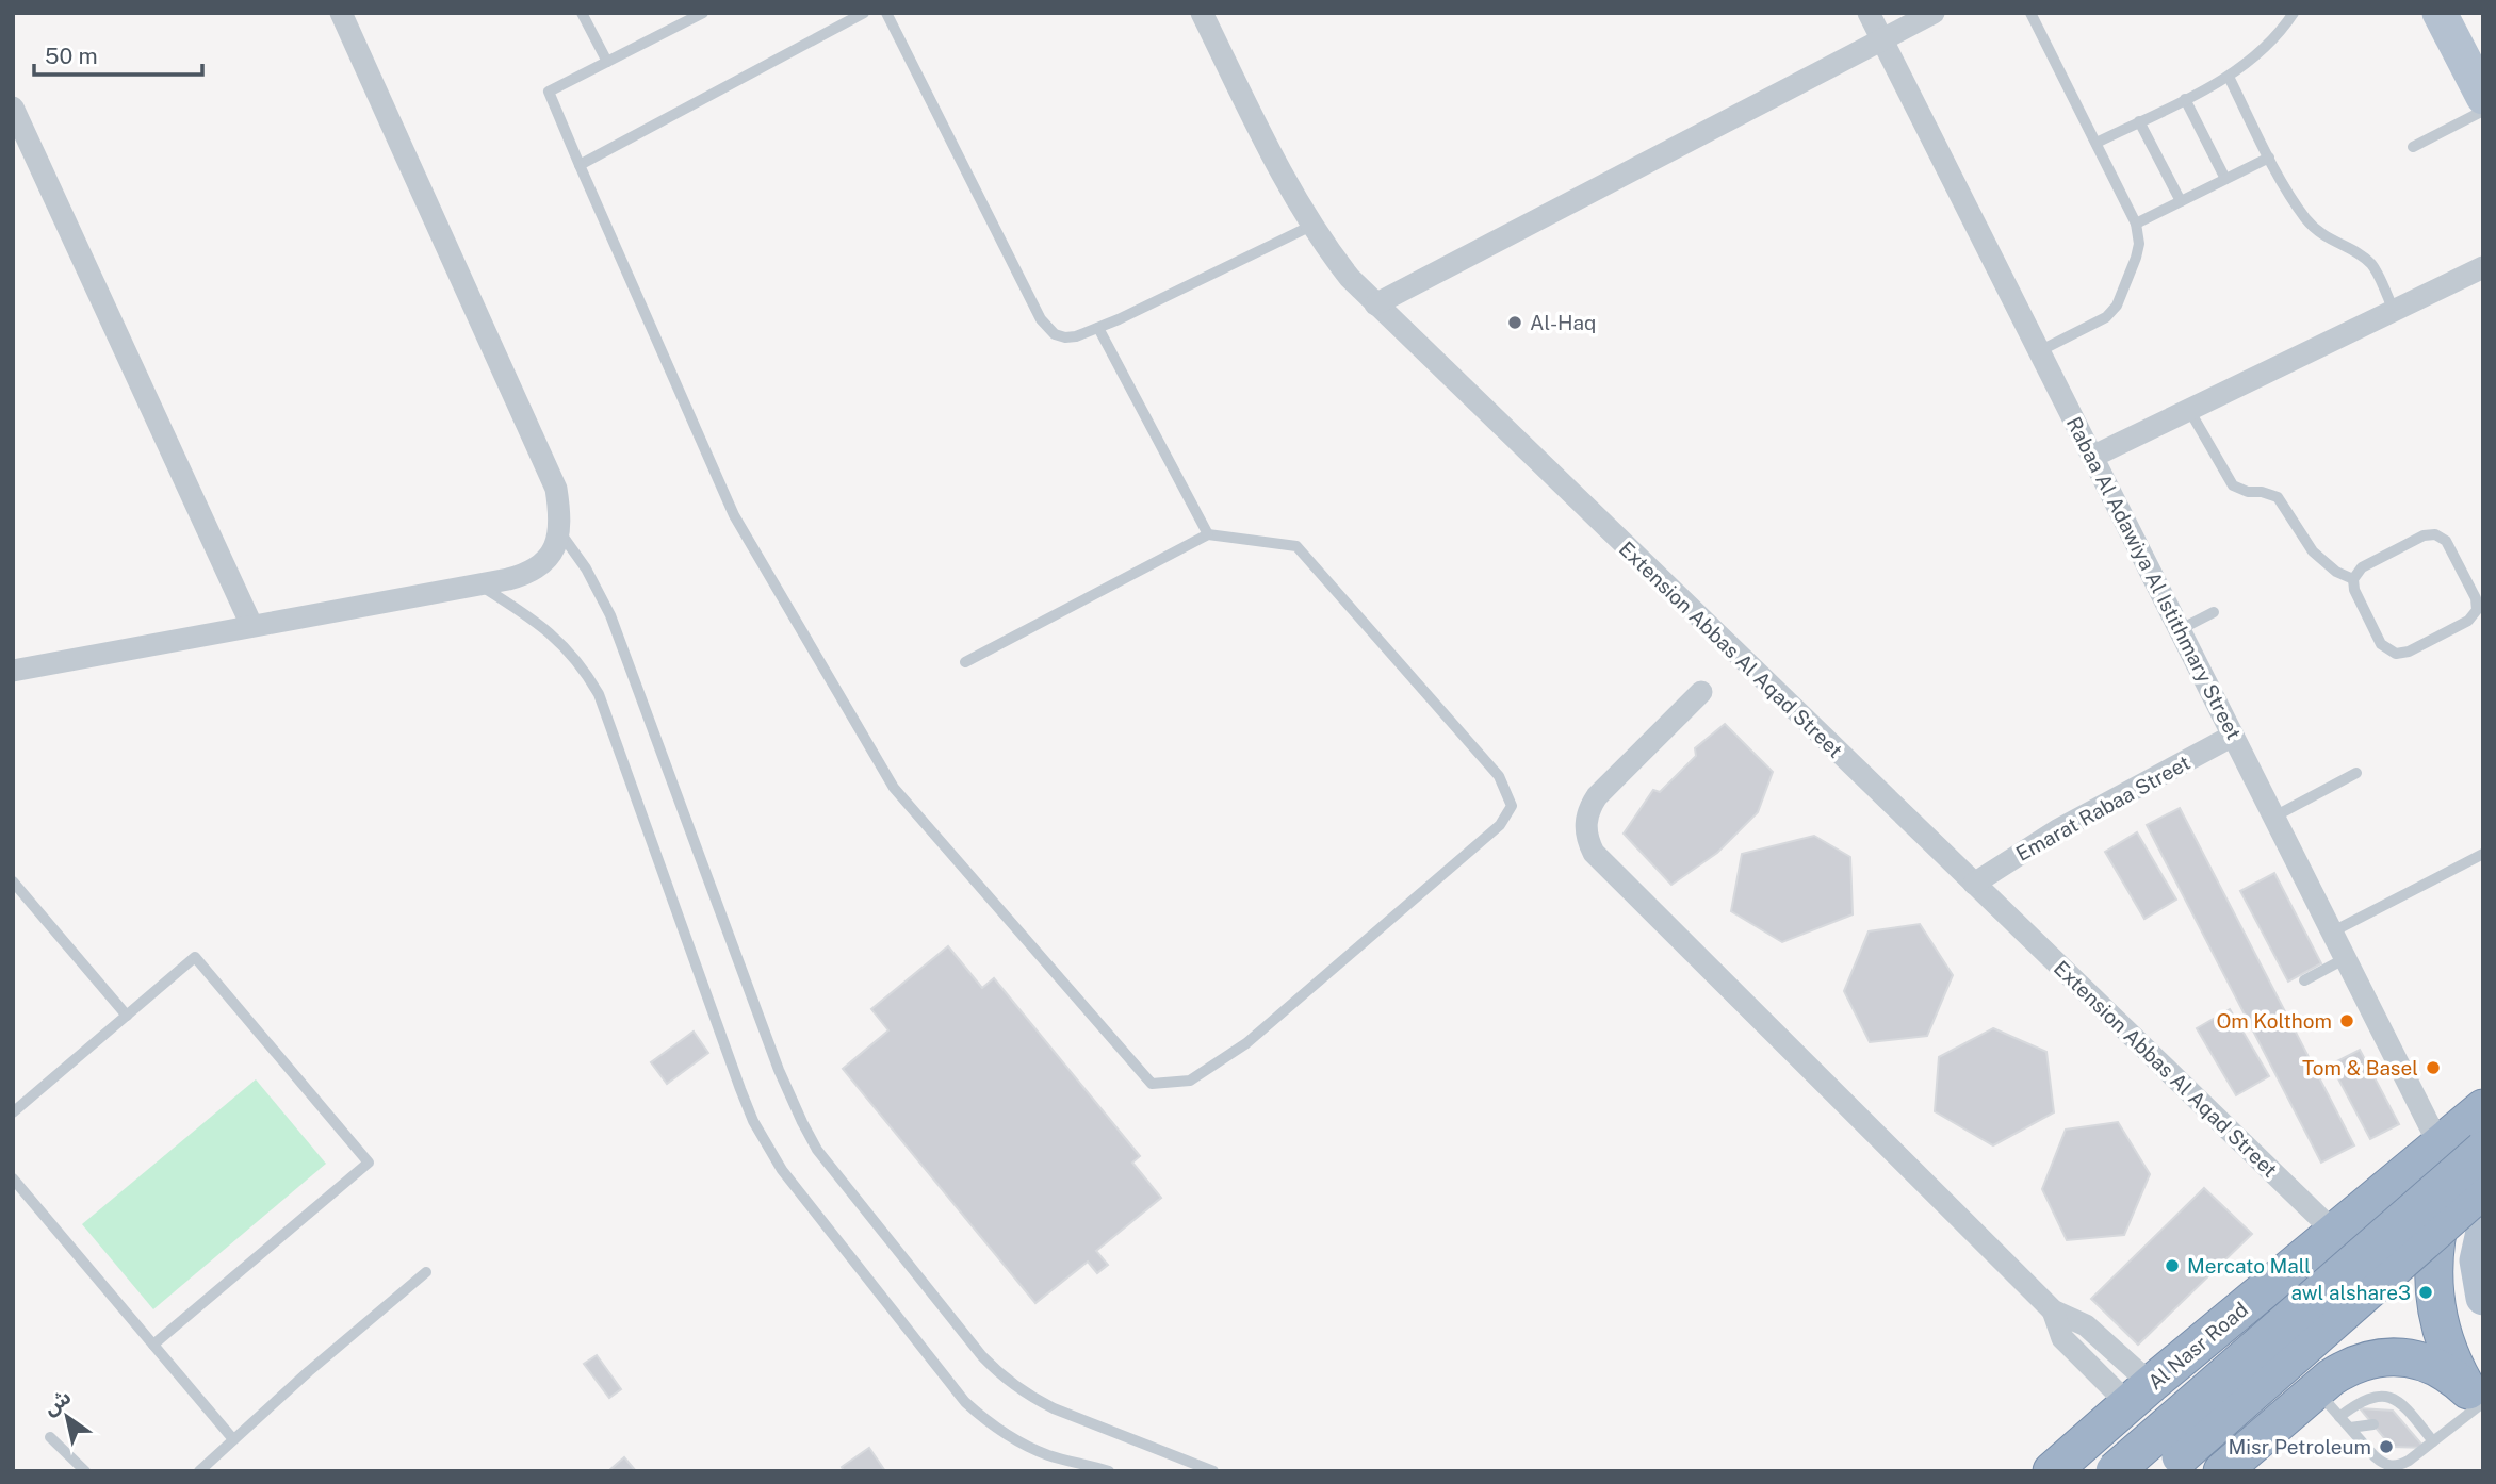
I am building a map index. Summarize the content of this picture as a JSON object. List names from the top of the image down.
{
  "streets": {
    "highway": ["Al Nasr Road"],
    "street": ["Rabaa Al Adawiya Al Istithmary Street", "Extension Abbas Al Aqad Street", "Emarat Rabaa Street"]
  },
  "crossings": [
    ["Rabaa Al Adawiya Al Istithmary Street", "Emarat Rabaa Street"],
    ["Rabaa Al Adawiya Al Istithmary Street", "Al Nasr Road"],
    ["Extension Abbas Al Aqad Street", "Emarat Rabaa Street"],
    ["Extension Abbas Al Aqad Street", "Al Nasr Road"]
  ],
  "places": [
    "Al-Haq",
    "Om Kolthom",
    "Tom & Basel",
    "Mercato Mall",
    "awl alshare3",
    "Misr Petroleum"
  ],
  "scale_bar": "50 m",
  "north": "top left"
}
